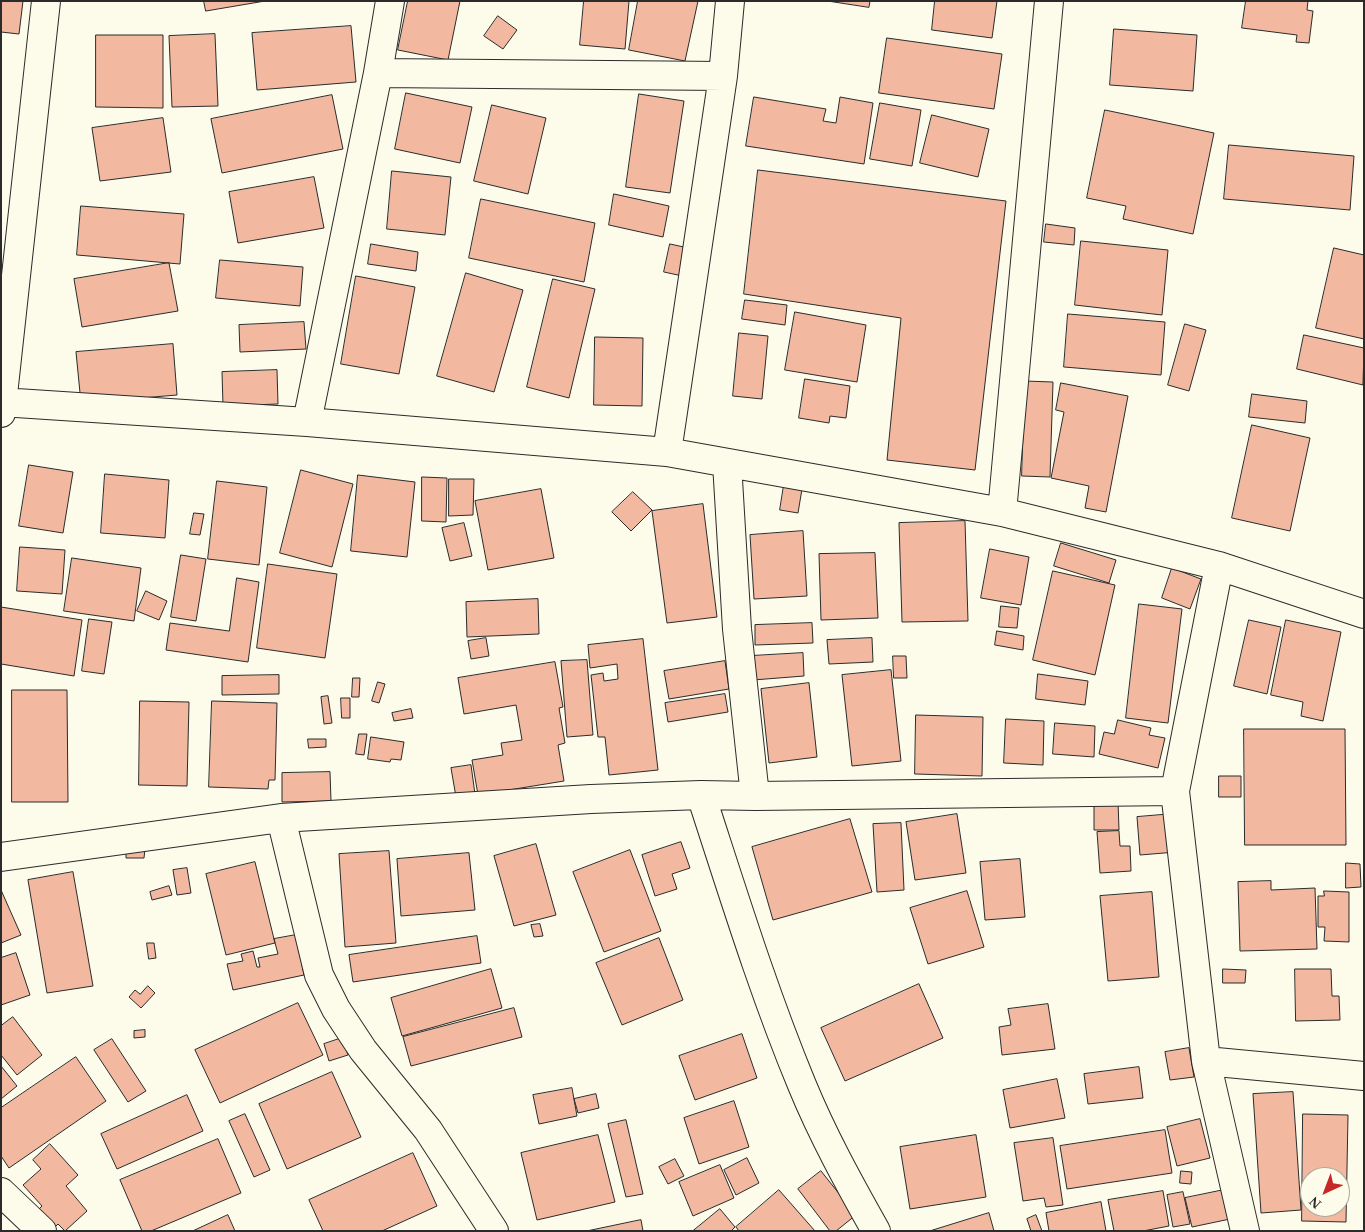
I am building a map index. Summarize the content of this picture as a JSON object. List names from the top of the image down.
{
  "north": "bottom left"
}
